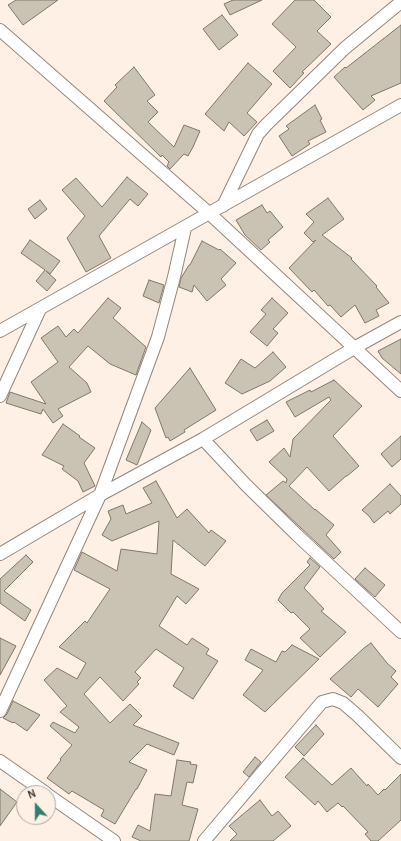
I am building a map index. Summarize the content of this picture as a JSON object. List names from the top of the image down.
{
  "north": "top"
}
